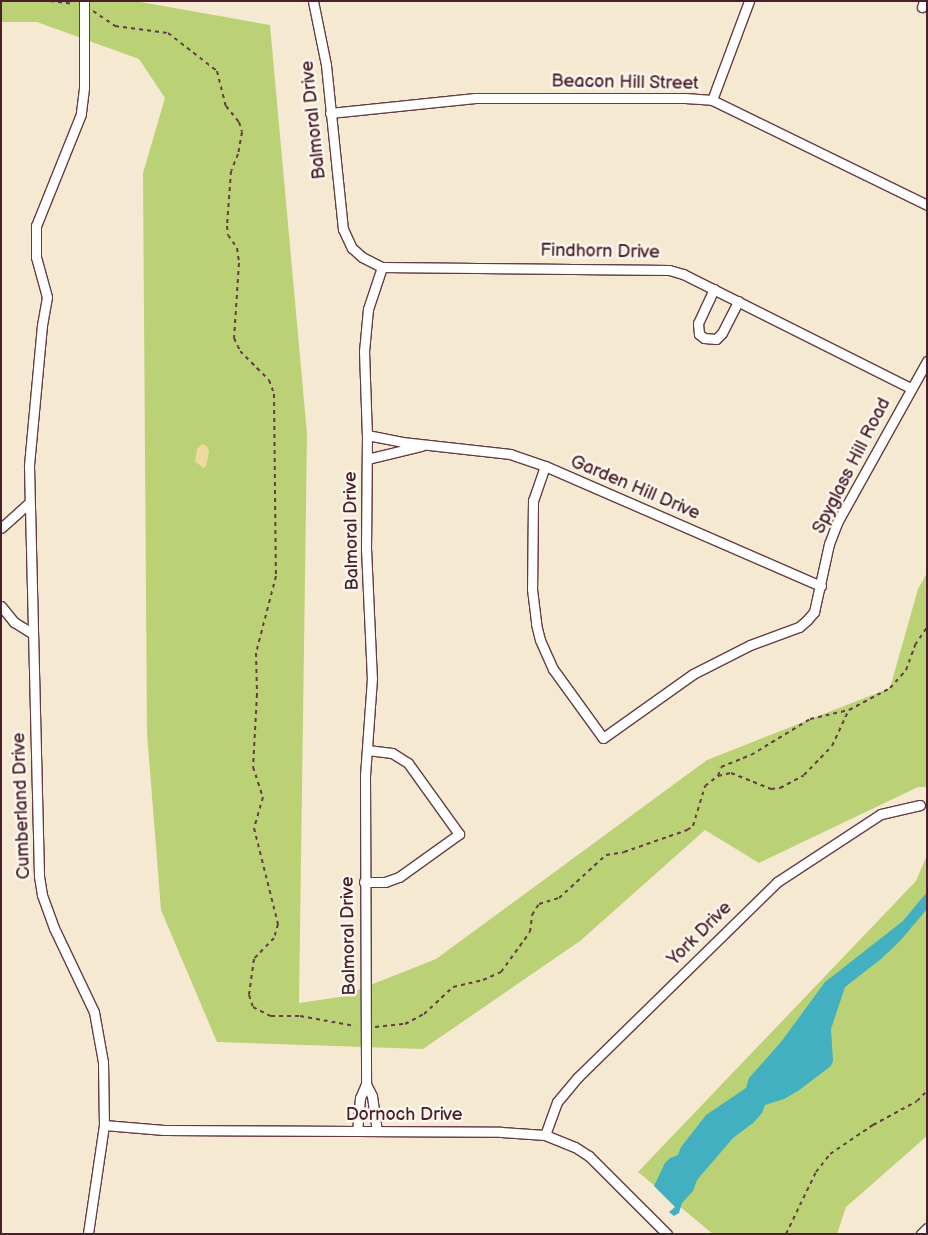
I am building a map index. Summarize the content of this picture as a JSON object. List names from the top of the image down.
{
  "streets": {
    "street": [
      "Beacon Hill Street",
      "Balmoral Drive",
      "Findhorn Drive",
      "Spyglass Hill Road",
      "Garden Hill Drive",
      "Cumberland Drive",
      "York Drive",
      "Dornoch Drive"
    ]
  },
  "crossings": [
    ["Beacon Hill Street", "Balmoral Drive"],
    ["Balmoral Drive", "Findhorn Drive"],
    ["Balmoral Drive", "Garden Hill Drive"],
    ["Balmoral Drive", "Dornoch Drive"],
    ["Findhorn Drive", "Spyglass Hill Road"],
    ["Spyglass Hill Road", "Garden Hill Drive"],
    ["Cumberland Drive", "Dornoch Drive"],
    ["York Drive", "Dornoch Drive"]
  ]
}
